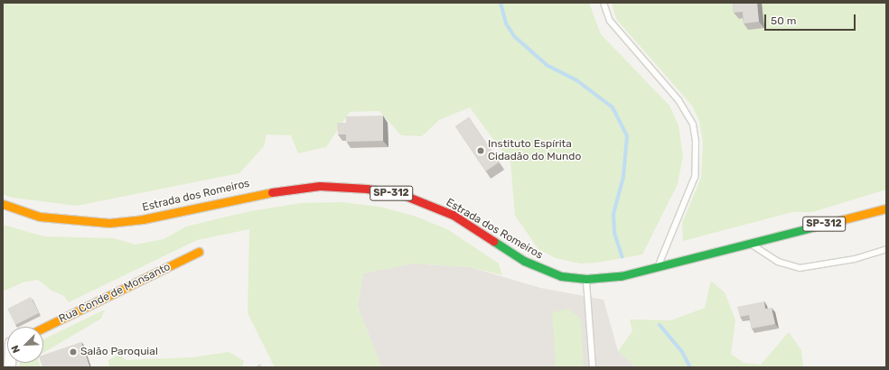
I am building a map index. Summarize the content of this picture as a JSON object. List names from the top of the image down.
{
  "streets": {
    "main road": ["SP-312", "Estrada dos Romeiros", "Rua Conde de Monsanto"]
  },
  "places": ["Instituto Espírita Cidadão do Mundo", "Salão Paroquial"],
  "scale_bar": "50 m",
  "north": "bottom left"
}
